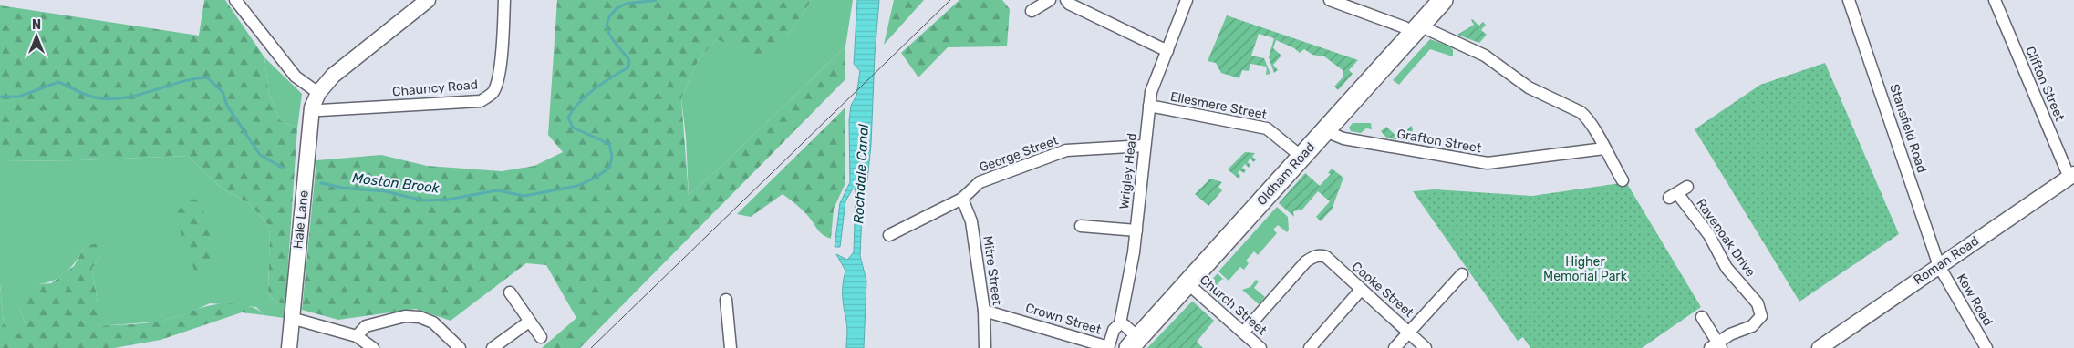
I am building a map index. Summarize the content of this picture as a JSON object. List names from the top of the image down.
{
  "streets": {
    "highway": ["Oldham Road"],
    "street": [
      "Clifton Street",
      "Chauncy Road",
      "Ellesmere Street",
      "Stansfield Road",
      "Grafton Street",
      "George Street",
      "Wrigley Head",
      "Hale Lane",
      "Ravenoak Drive",
      "Roman Road",
      "Mitre Street",
      "Cooke Street",
      "Kew Road",
      "Church Street",
      "Crown Street"
    ]
  },
  "crossings": [
    ["Clifton Street", "Roman Road"],
    ["Chauncy Road", "Hale Lane"],
    ["Ellesmere Street", "Wrigley Head"],
    ["Ellesmere Street", "Oldham Road"],
    ["Stansfield Road", "Roman Road"],
    ["Stansfield Road", "Kew Road"],
    ["Grafton Street", "Oldham Road"],
    ["George Street", "Wrigley Head"],
    ["George Street", "Mitre Street"],
    ["Wrigley Head", "Crown Street"],
    ["Oldham Road", "Church Street"],
    ["Roman Road", "Kew Road"],
    ["Mitre Street", "Crown Street"],
    ["Cooke Street", "Church Street"]
  ],
  "water": ["Rochdale Canal", "Moston Brook"],
  "parks": ["Higher Memorial Park"],
  "north": "top"
}
